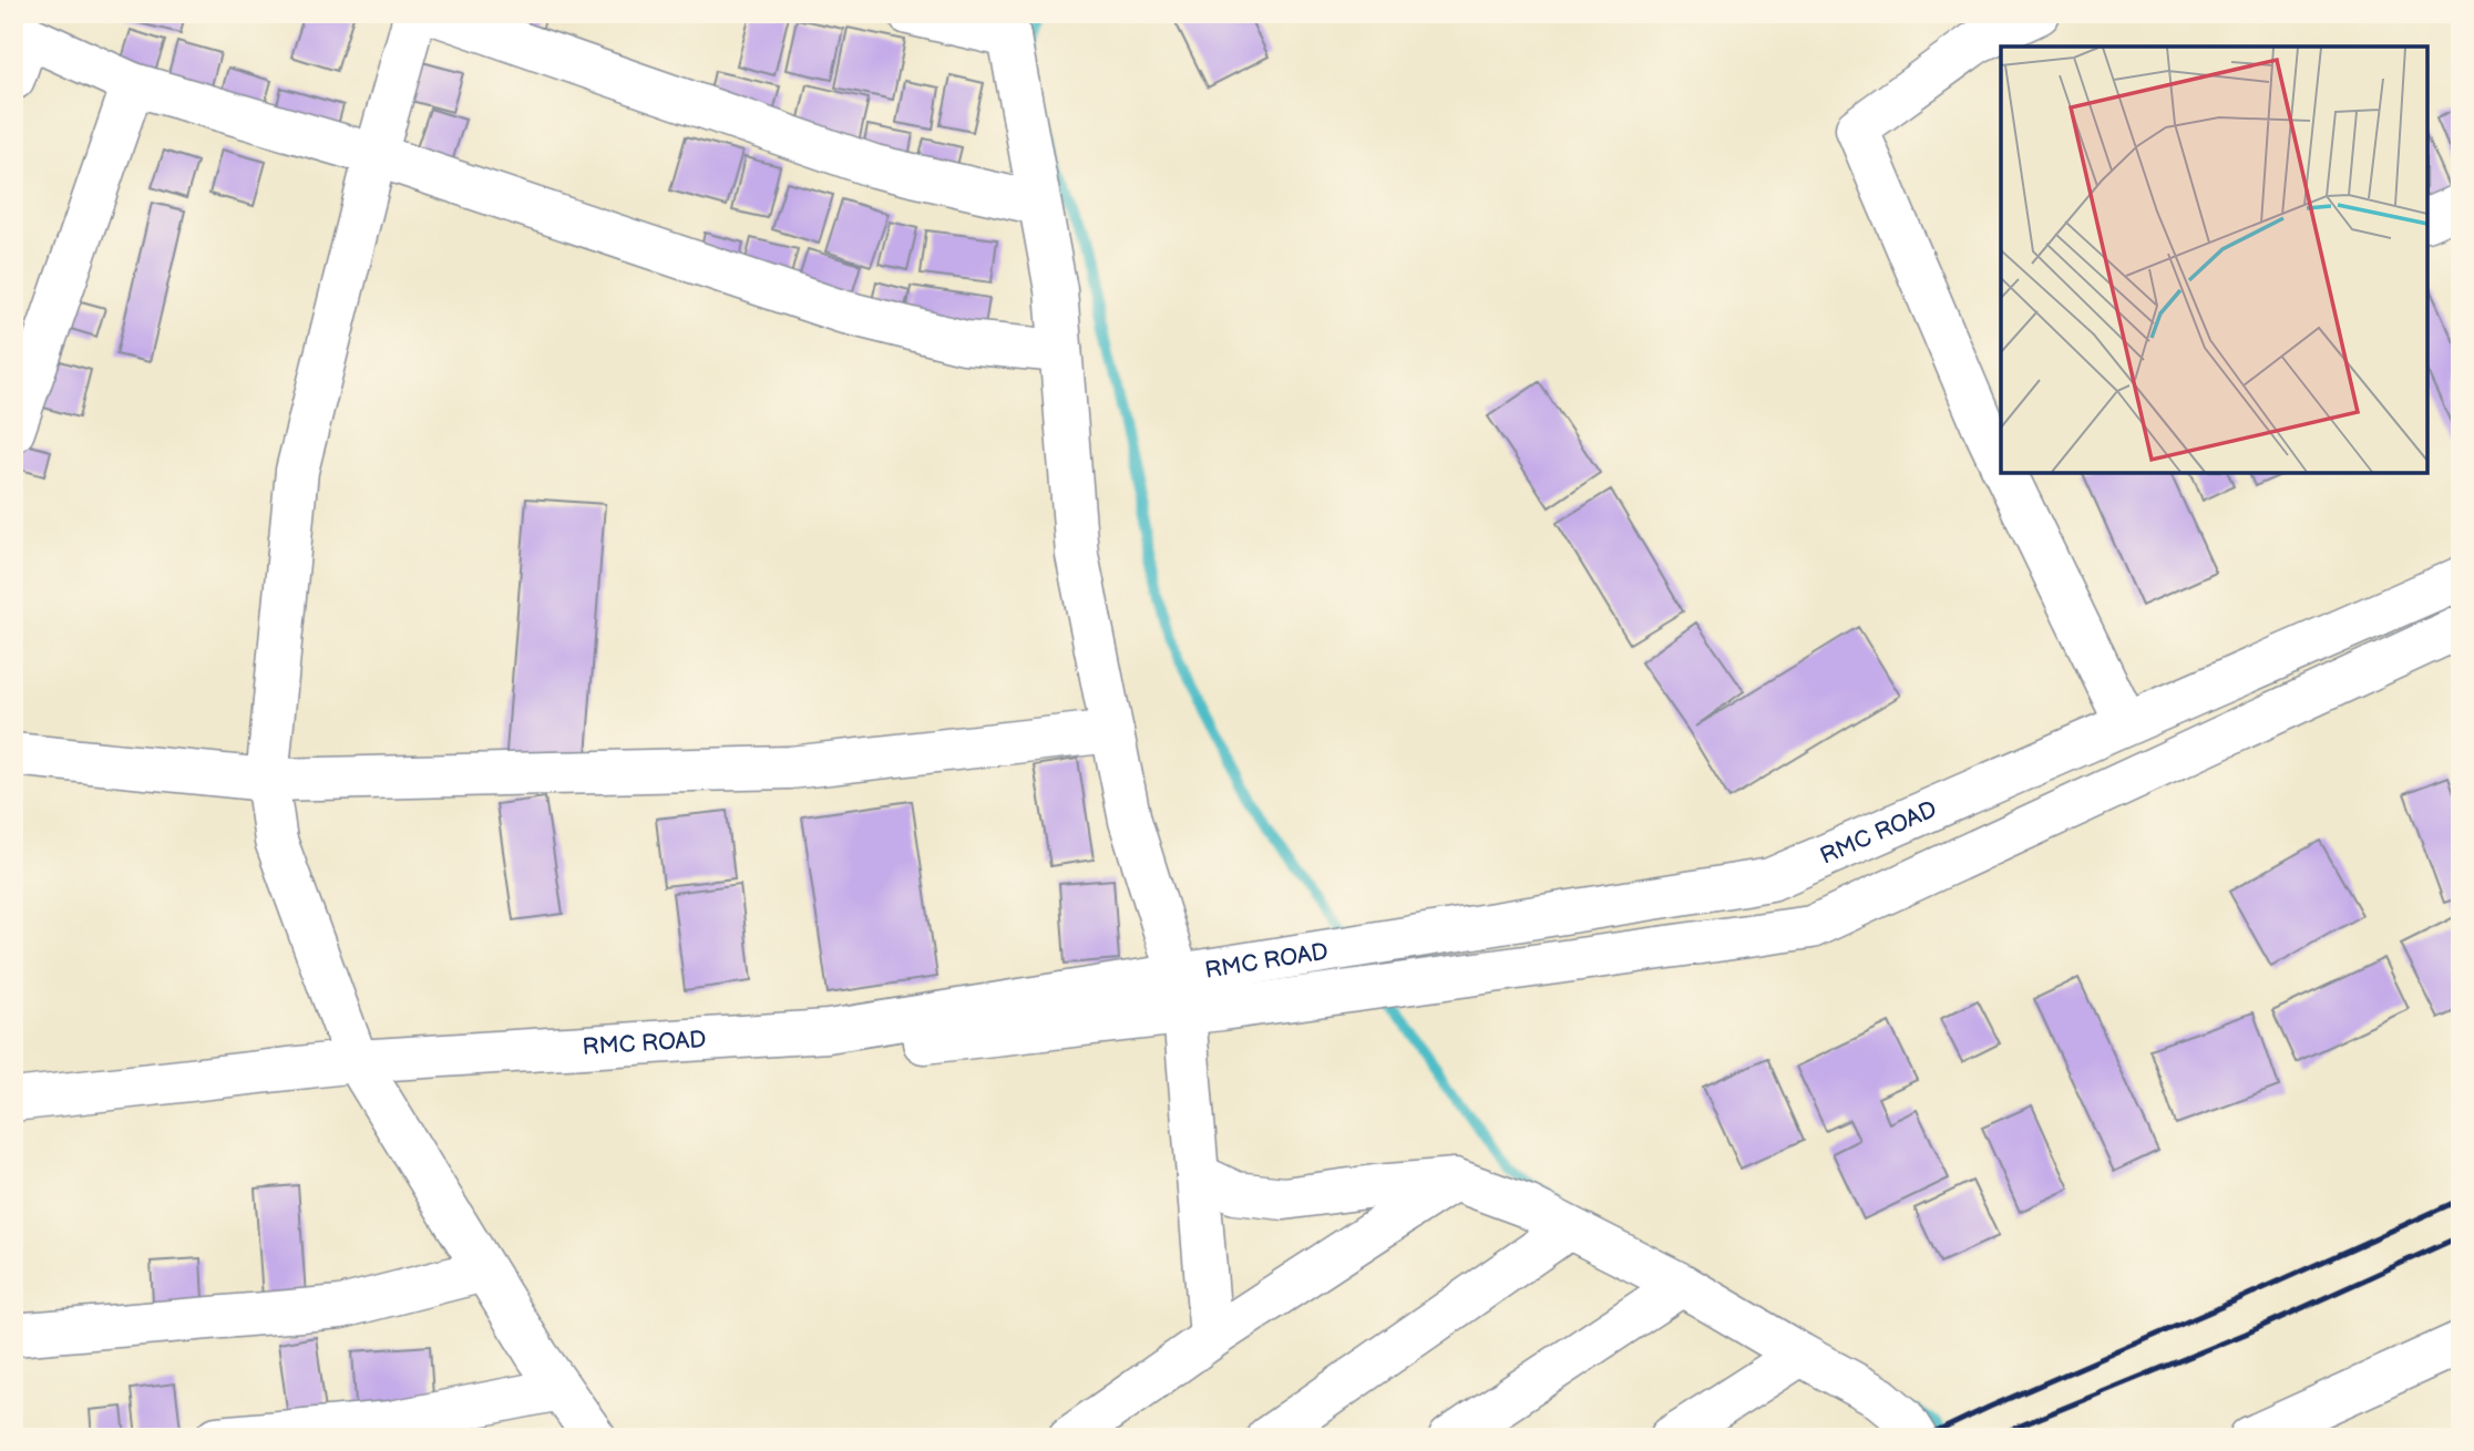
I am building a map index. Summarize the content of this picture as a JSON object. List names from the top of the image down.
{
  "streets": {
    "street": ["RMC ROAD"]
  }
}
